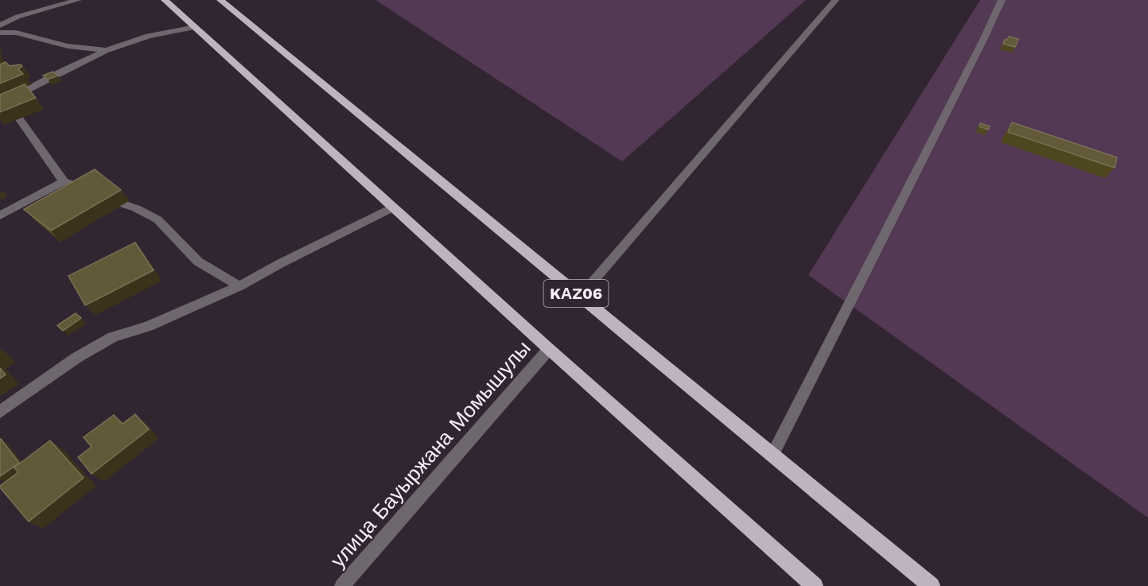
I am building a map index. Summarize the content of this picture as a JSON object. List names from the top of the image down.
{
  "streets": {
    "highway": ["KАZ06"],
    "street": ["улица Бауыржана Момышулы"]
  }
}
